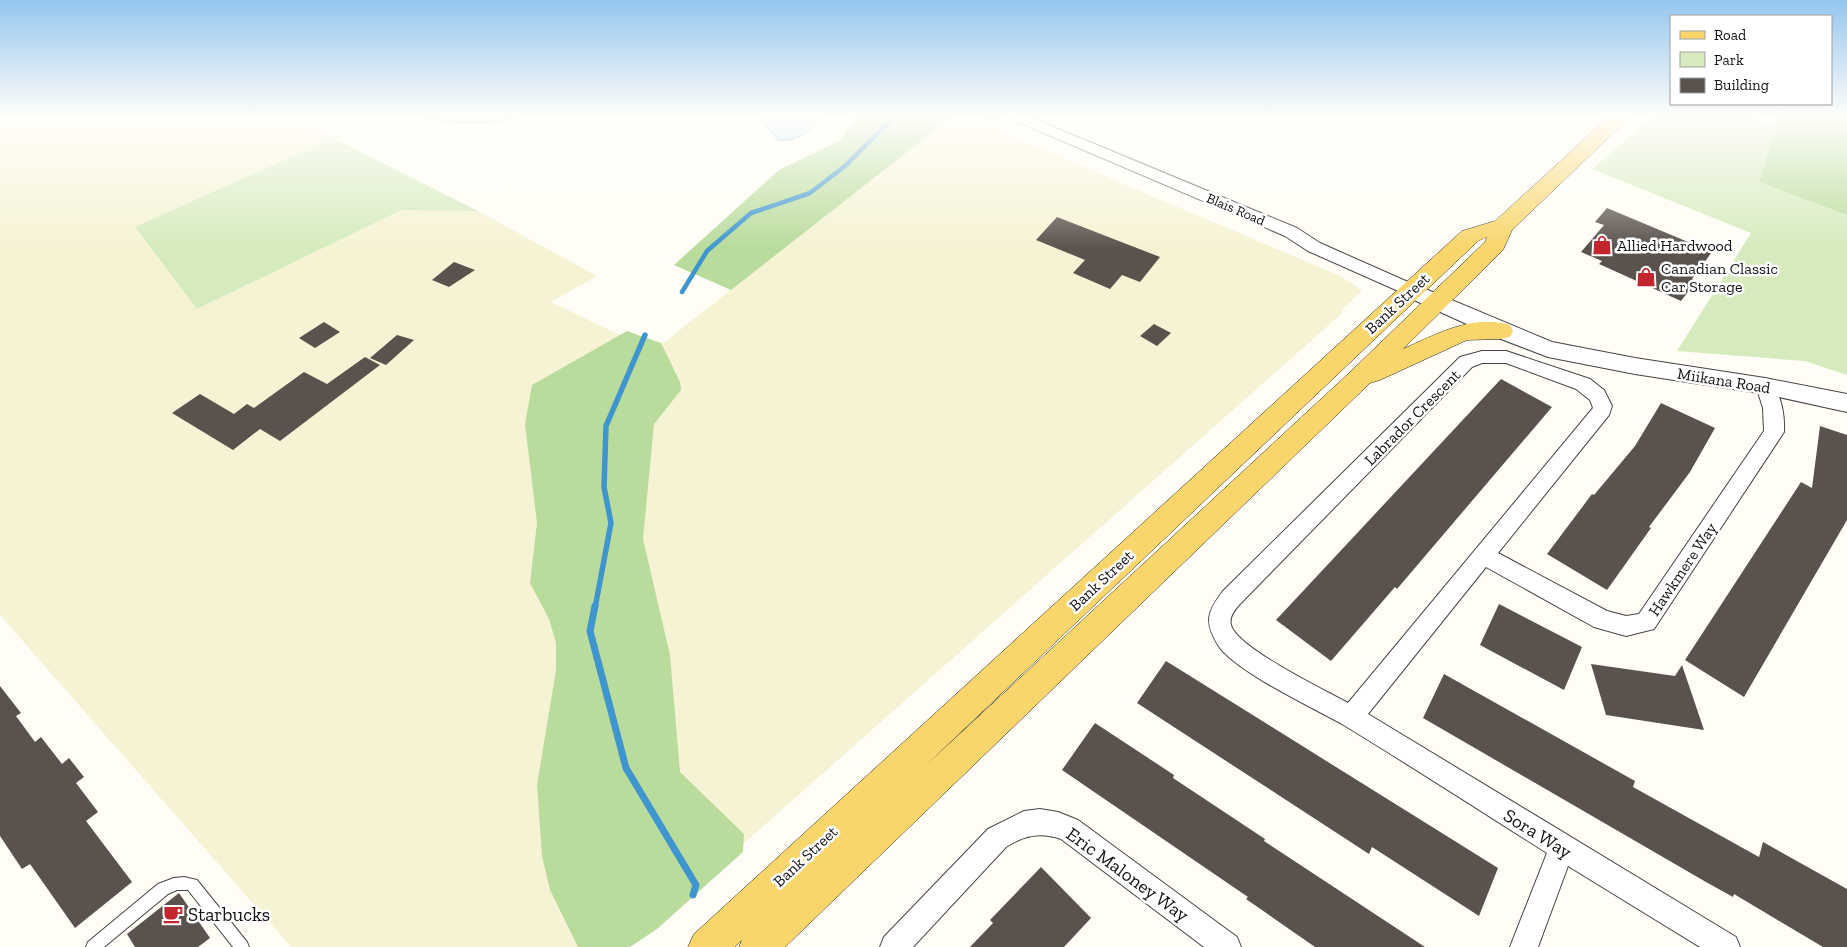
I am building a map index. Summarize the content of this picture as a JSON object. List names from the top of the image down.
{
  "streets": {
    "main road": ["Bank Street"],
    "street": [
      "Blais Road",
      "Miikana Road",
      "Labrador Crescent",
      "Hawkmere Way",
      "Sora Way",
      "Eric Maloney Way"
    ]
  },
  "crossings": [
    ["Blais Road", "Bank Street"],
    ["Blais Road", "Miikana Road"],
    ["Bank Street", "Miikana Road"],
    ["Miikana Road", "Hawkmere Way"],
    ["Labrador Crescent", "Hawkmere Way"],
    ["Labrador Crescent", "Sora Way"]
  ],
  "places": {
    "shop": ["Allied Hardwood", "Canadian Classic Car Storage"],
    "cafe": ["Starbucks"]
  },
  "legend": ["Road", "Park", "Building"]
}
